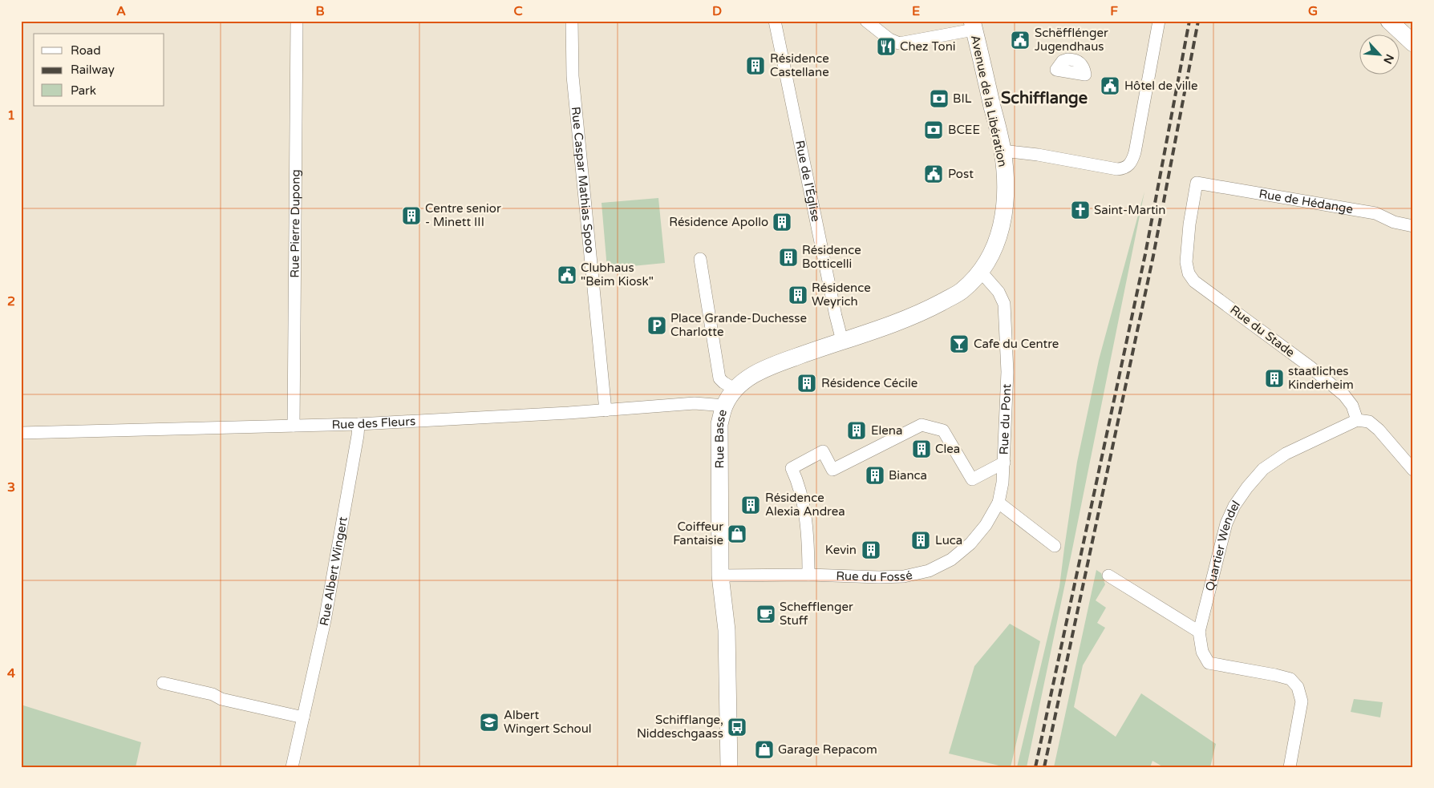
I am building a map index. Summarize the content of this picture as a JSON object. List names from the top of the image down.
{
  "streets": {
    "street": [
      "Avenue de la Libération",
      "Rue Caspar Mathias Spoo",
      "Rue de l'Église",
      "Rue de Hédange",
      "Rue Pierre Dupong",
      "Rue du Stade",
      "Rue du Pont",
      "Rue des Fleurs",
      "Rue Basse",
      "Quartier Wendel",
      "Rue Albert Wingert",
      "Rue du Fossé"
    ]
  },
  "crossings": [
    ["Avenue de la Libération", "Rue du Pont"],
    ["Avenue de la Libération", "Rue Basse"],
    ["Rue Caspar Mathias Spoo", "Rue des Fleurs"],
    ["Rue de l'Église", "Rue Basse"],
    ["Rue de Hédange", "Rue du Stade"],
    ["Rue Pierre Dupong", "Rue des Fleurs"],
    ["Rue du Stade", "Quartier Wendel"],
    ["Rue du Pont", "Rue Basse"],
    ["Rue du Pont", "Rue du Fossé"],
    ["Rue des Fleurs", "Rue Basse"],
    ["Rue des Fleurs", "Rue Albert Wingert"],
    ["Rue Basse", "Rue du Fossé"]
  ],
  "districts": ["Schifflange"],
  "places": {
    "public building": [
      "Schëfflénger Jugendhaus",
      "Hôtel de ville",
      "Post",
      "Clubhaus \"Beim Kiosk\""
    ],
    "restaurant": ["Chez Toni"],
    "building": [
      "Résidence Castellane",
      "Centre senior - Minett III",
      "Résidence Apollo",
      "Résidence Botticelli",
      "Résidence Weyrich",
      "staatliches Kinderheim",
      "Résidence Cécile",
      "Elena",
      "Clea",
      "Bianca",
      "Résidence Alexia Andrea",
      "Luca",
      "Kevin"
    ],
    "bank": ["BIL", "BCEE"],
    "church": ["Saint-Martin"],
    "parking": ["Place Grande-Duchesse Charlotte"],
    "bar": ["Cafe du Centre"],
    "shop": ["Coiffeur Fantaisie", "Garage Repacom"],
    "cafe": ["Schefflenger Stuff"],
    "school or university": ["Albert Wingert Schoul"],
    "bus stop": ["Schifflange, Niddeschgaass"]
  },
  "legend": ["Road", "Railway", "Park"],
  "north": "bottom right",
  "grid": {
    "columns": [
      "A",
      "B",
      "C",
      "D",
      "E",
      "F",
      "G"
    ],
    "rows": [
      "1",
      "2",
      "3",
      "4"
    ]
  }
}
